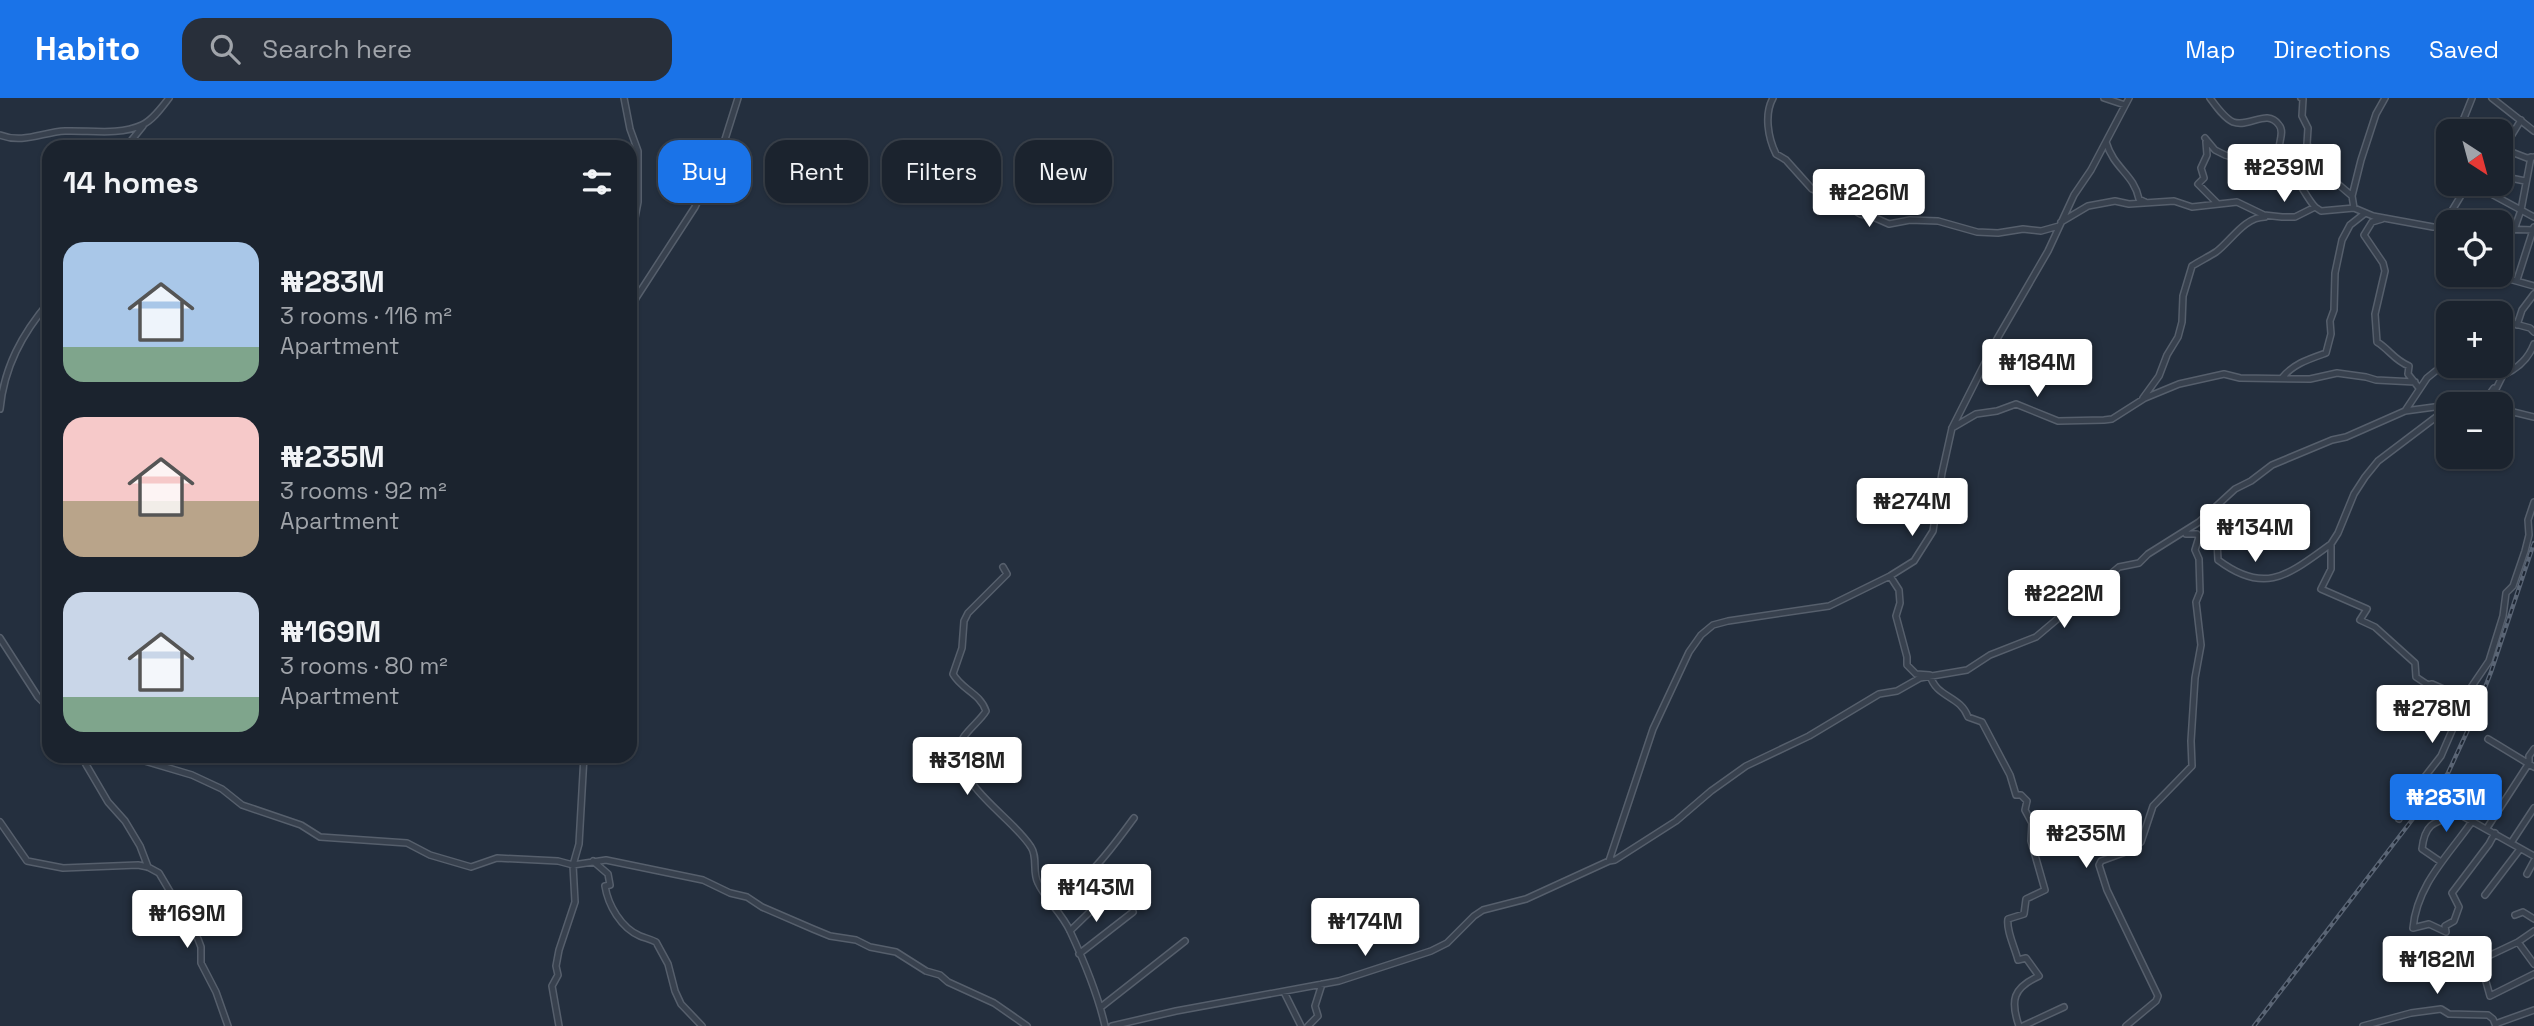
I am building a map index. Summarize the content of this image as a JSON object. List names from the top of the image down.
{
  "north": "bottom right",
  "page": {
    "header": "Habito",
    "search": "Search here",
    "nav": ["Map", "Directions", "Saved"],
    "map_buttons": ["+", "−"],
    "chip": [
      "Buy",
      "Rent",
      "Filters",
      "New"
    ],
    "heading": "14 homes",
    "price": [
      "₦239M",
      "₦226M",
      "₦184M",
      "₦274M",
      "₦134M",
      "₦222M",
      "₦278M",
      "₦318M",
      "₦283M",
      "₦235M",
      "₦143M",
      "₦169M",
      "₦174M",
      "₦182M"
    ],
    "list": [
      {
        "name": "₦283M",
        "note": "3 rooms · 116 m² · Apartment"
      },
      {
        "name": "₦235M",
        "note": "3 rooms · 92 m² · Apartment"
      },
      {
        "name": "₦169M",
        "note": "3 rooms · 80 m² · Apartment"
      }
    ]
  }
}
